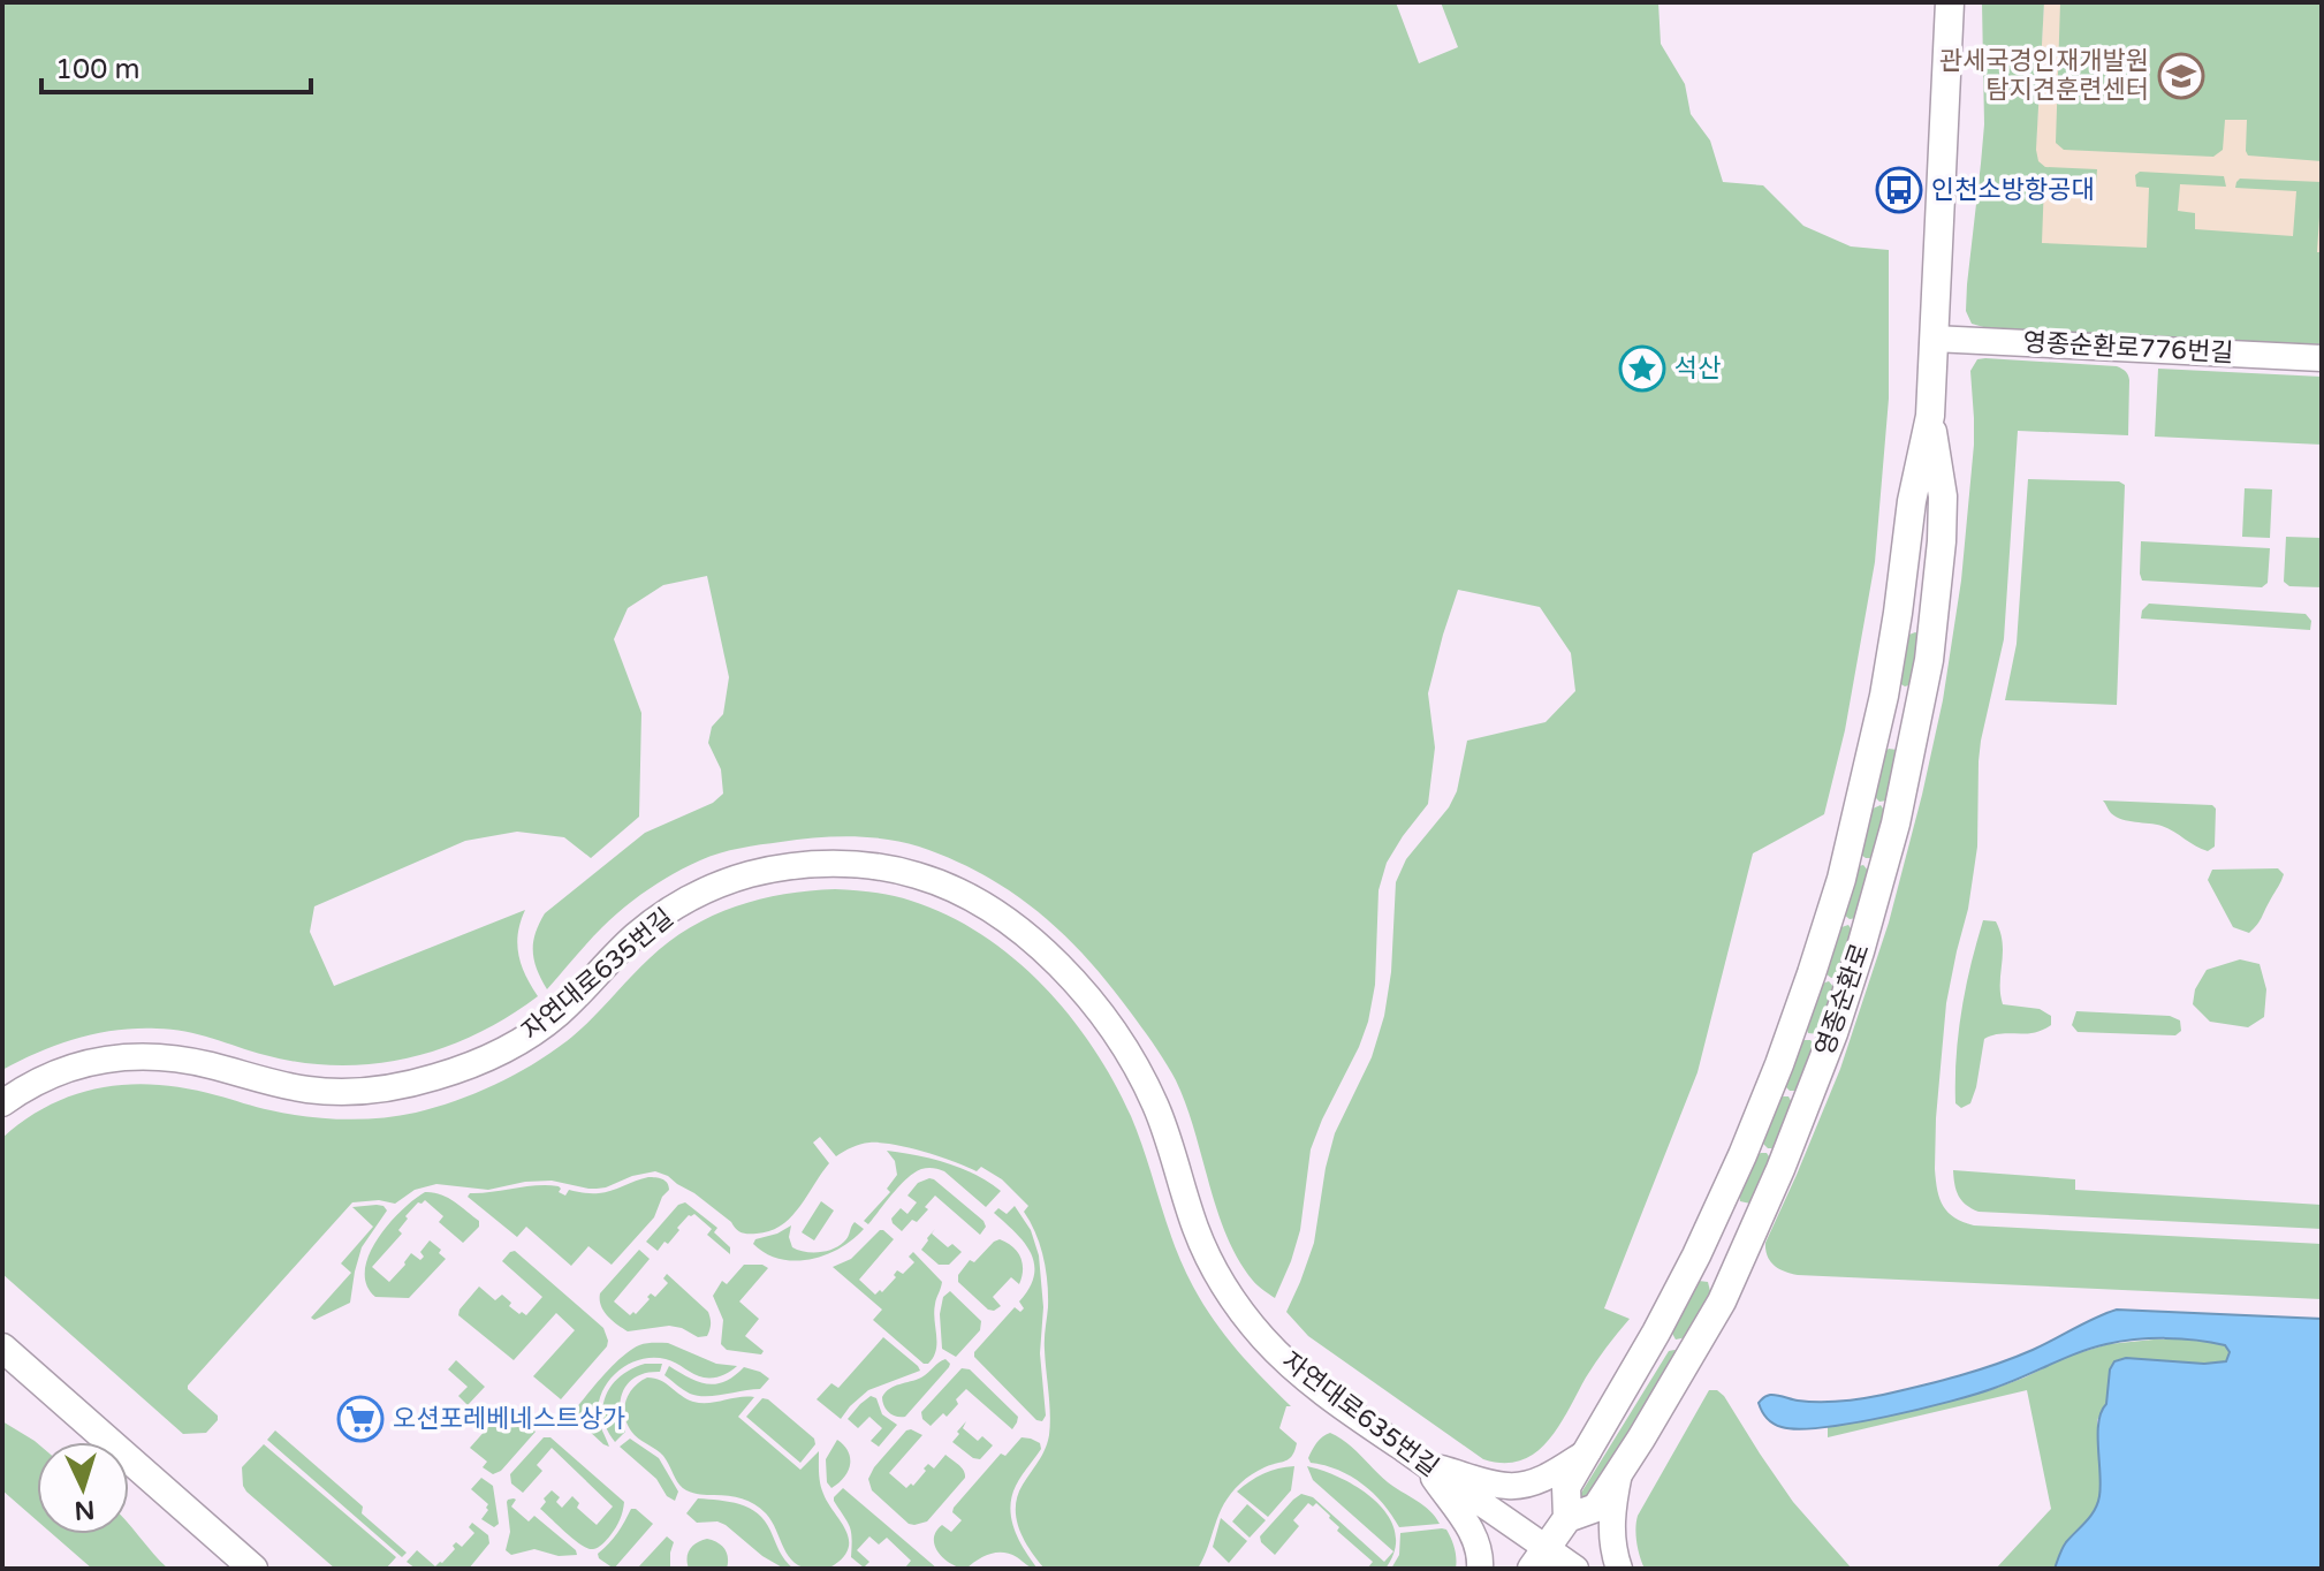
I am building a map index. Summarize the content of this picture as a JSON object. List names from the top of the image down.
{
  "streets": {
    "main road": ["영종순환로"],
    "street": ["영종순환로776번길", "자연대로635번길"]
  },
  "crossings": [
    ["영종순환로776번길", "영종순환로"],
    ["자연대로635번길", "영종순환로"]
  ],
  "places": {
    "school or university": ["관세국경인재개발원 탐지견훈련센터"],
    "bus stop": ["인천소방항공대"],
    "place": ["석산"],
    "supermarket": ["오션포레베네스트상가"]
  },
  "scale_bar": "100 m",
  "north": "bottom"
}
